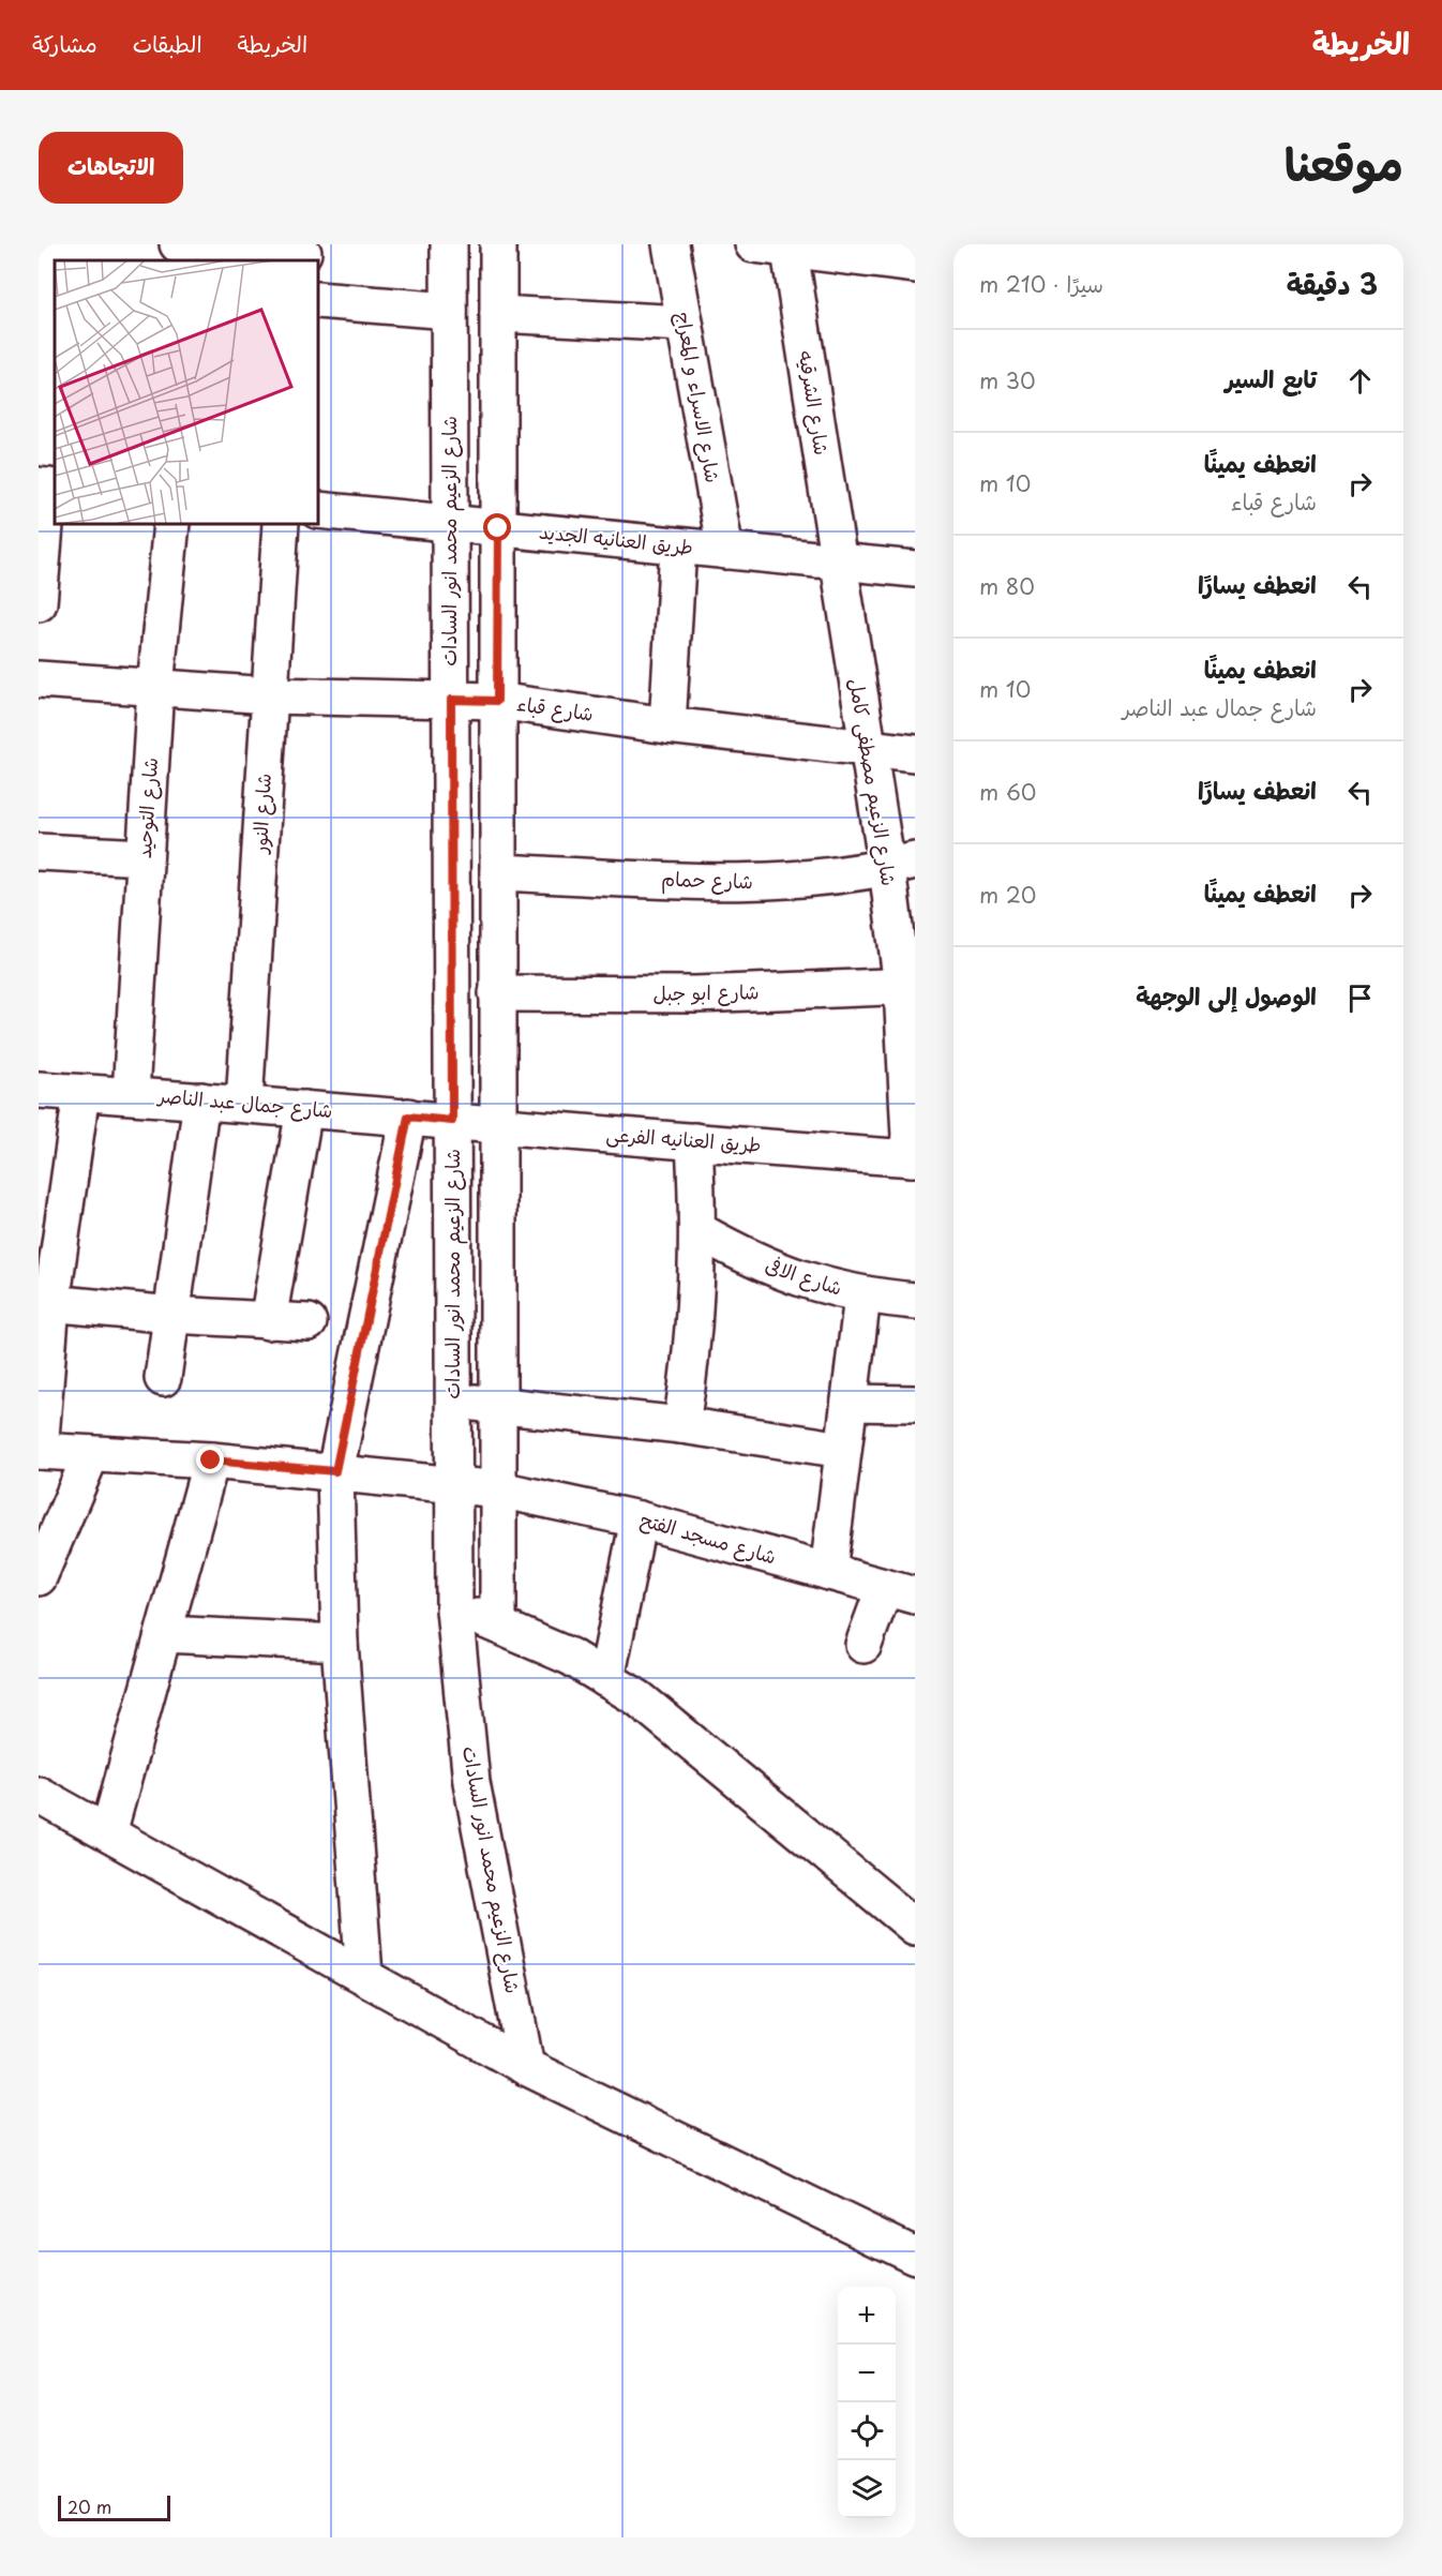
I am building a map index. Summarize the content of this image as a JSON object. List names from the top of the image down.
{
  "streets": {
    "street": [
      "شارع الاسراء و المعراج",
      "شارع الشرقيه",
      "طريق العنانيه الجديد",
      "شارع الزعيم محمد انور السادات",
      "شارع قباء",
      "شارع الزعيم مصطفى كامل",
      "شارع التوحيد",
      "شارع النور",
      "شارع حمام",
      "شارع ابو جبل",
      "شارع جمال عبد الناصر",
      "طريق العنانيه الفرعى",
      "شارع الافى",
      "شارع مسجد الفتح"
    ]
  },
  "crossings": [
    ["شارع الاسراء و المعراج", "طريق العنانيه الجديد"],
    ["شارع الشرقيه", "طريق العنانيه الجديد"],
    ["شارع الشرقيه", "شارع الزعيم مصطفى كامل"],
    ["طريق العنانيه الجديد", "شارع الزعيم محمد انور السادات"],
    ["طريق العنانيه الجديد", "شارع الزعيم مصطفى كامل"],
    ["شارع الزعيم محمد انور السادات", "شارع قباء"],
    ["شارع الزعيم محمد انور السادات", "شارع جمال عبد الناصر"],
    ["شارع الزعيم محمد انور السادات", "طريق العنانيه الفرعى"],
    ["شارع الزعيم محمد انور السادات", "شارع مسجد الفتح"],
    ["شارع قباء", "شارع الزعيم مصطفى كامل"],
    ["شارع قباء", "شارع التوحيد"],
    ["شارع قباء", "شارع النور"],
    ["شارع الزعيم مصطفى كامل", "شارع حمام"],
    ["شارع الزعيم مصطفى كامل", "شارع ابو جبل"],
    ["شارع الزعيم مصطفى كامل", "طريق العنانيه الفرعى"],
    ["شارع التوحيد", "شارع جمال عبد الناصر"],
    ["شارع النور", "شارع جمال عبد الناصر"],
    ["شارع جمال عبد الناصر", "طريق العنانيه الفرعى"]
  ],
  "scale_bar": "20 m",
  "page": {
    "header": "الخريطة",
    "nav": ["الخريطة", "الطبقات", "مشاركة"],
    "title": "موقعنا",
    "buttons": "الاتجاهات",
    "heading": ["3 دقيقة", "سيرًا · 210 m"],
    "list": [
      ["تابع السير", "30 m"],
      ["انعطف يمينًا", "شارع قباء", "10 m"],
      ["انعطف يسارًا", "80 m"],
      ["انعطف يمينًا", "شارع جمال عبد الناصر", "10 m"],
      ["انعطف يسارًا", "60 m"],
      ["انعطف يمينًا", "20 m"],
      "الوصول إلى الوجهة"
    ],
    "map_buttons": ["+", "−"],
    "scale": "20 m"
  }
}
